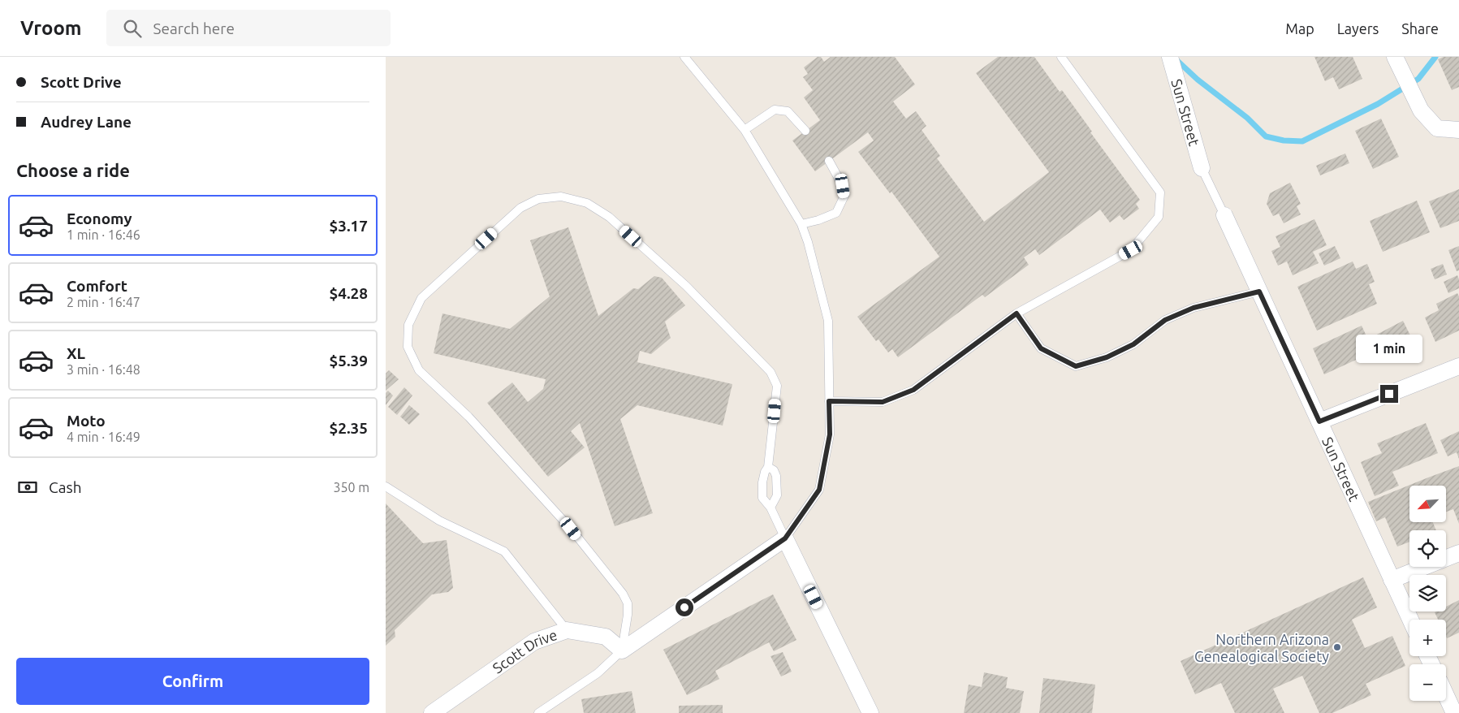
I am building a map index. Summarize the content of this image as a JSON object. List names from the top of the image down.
{
  "streets": {
    "street": ["Sun Street", "Scott Drive"]
  },
  "places": ["Northern Arizona Genealogical Society"],
  "north": "bottom left",
  "page": {
    "header": "Vroom",
    "search": "Search here",
    "nav": ["Map", "Layers", "Share"],
    "banner": ["Scott Drive", "Audrey Lane"],
    "heading": "Choose a ride",
    "list": [
      {
        "name": "Economy",
        "note": "1 min · 16:46",
        "value": "$3.17"
      },
      {
        "name": "Comfort",
        "note": "2 min · 16:47",
        "value": "$4.28"
      },
      {
        "name": "XL",
        "note": "3 min · 16:48",
        "value": "$5.39"
      },
      {
        "name": "Moto",
        "note": "4 min · 16:49",
        "value": "$2.35"
      }
    ],
    "bubble": "1 min",
    "pay": ["Cash", "350 m"],
    "map_buttons": ["+", "−"],
    "buttons": "Confirm"
  }
}
